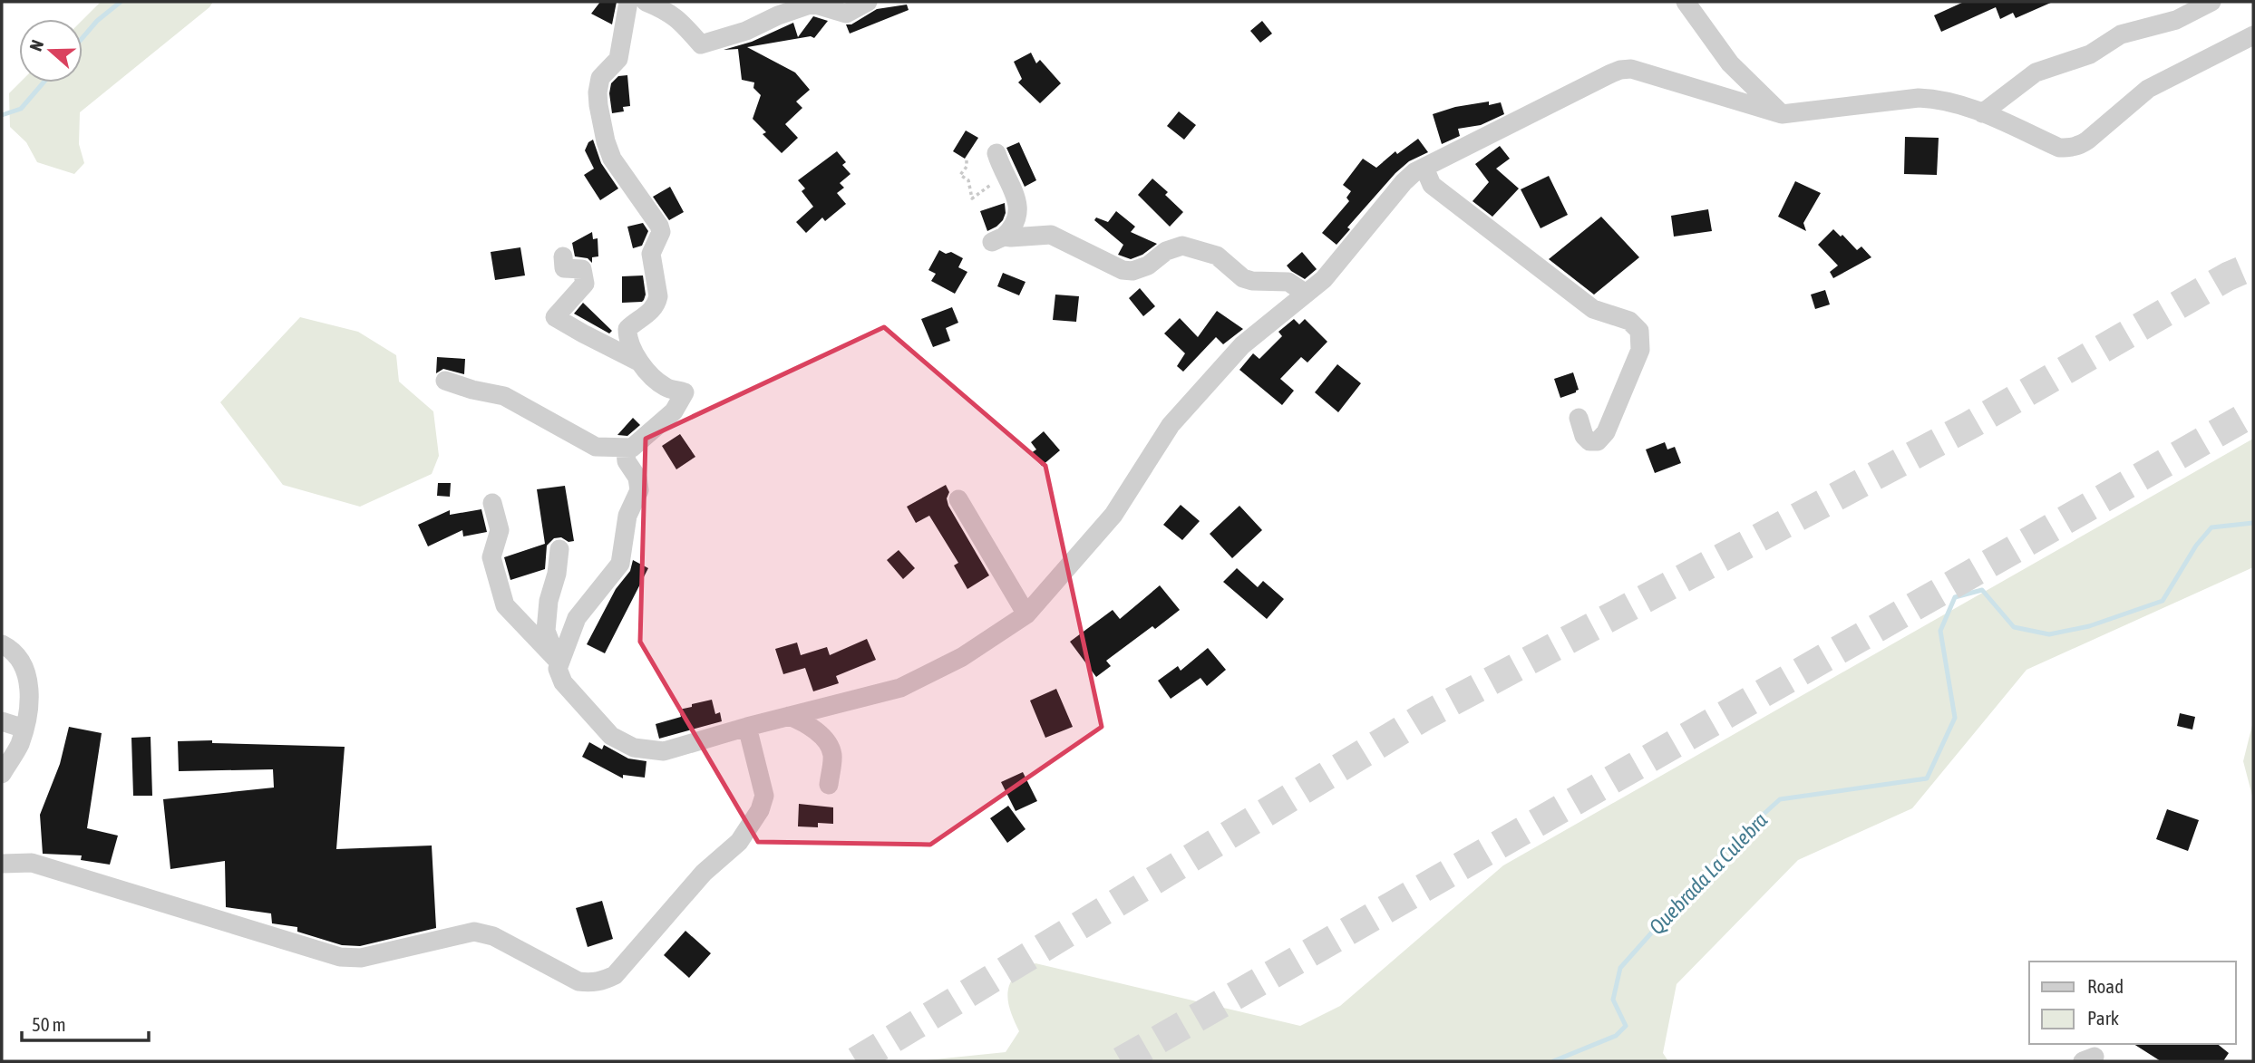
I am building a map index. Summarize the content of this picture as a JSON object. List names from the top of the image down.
{
  "water": ["Quebrada La Culebra"],
  "legend": ["Road", "Park"],
  "scale_bar": "50 m",
  "north": "left"
}
